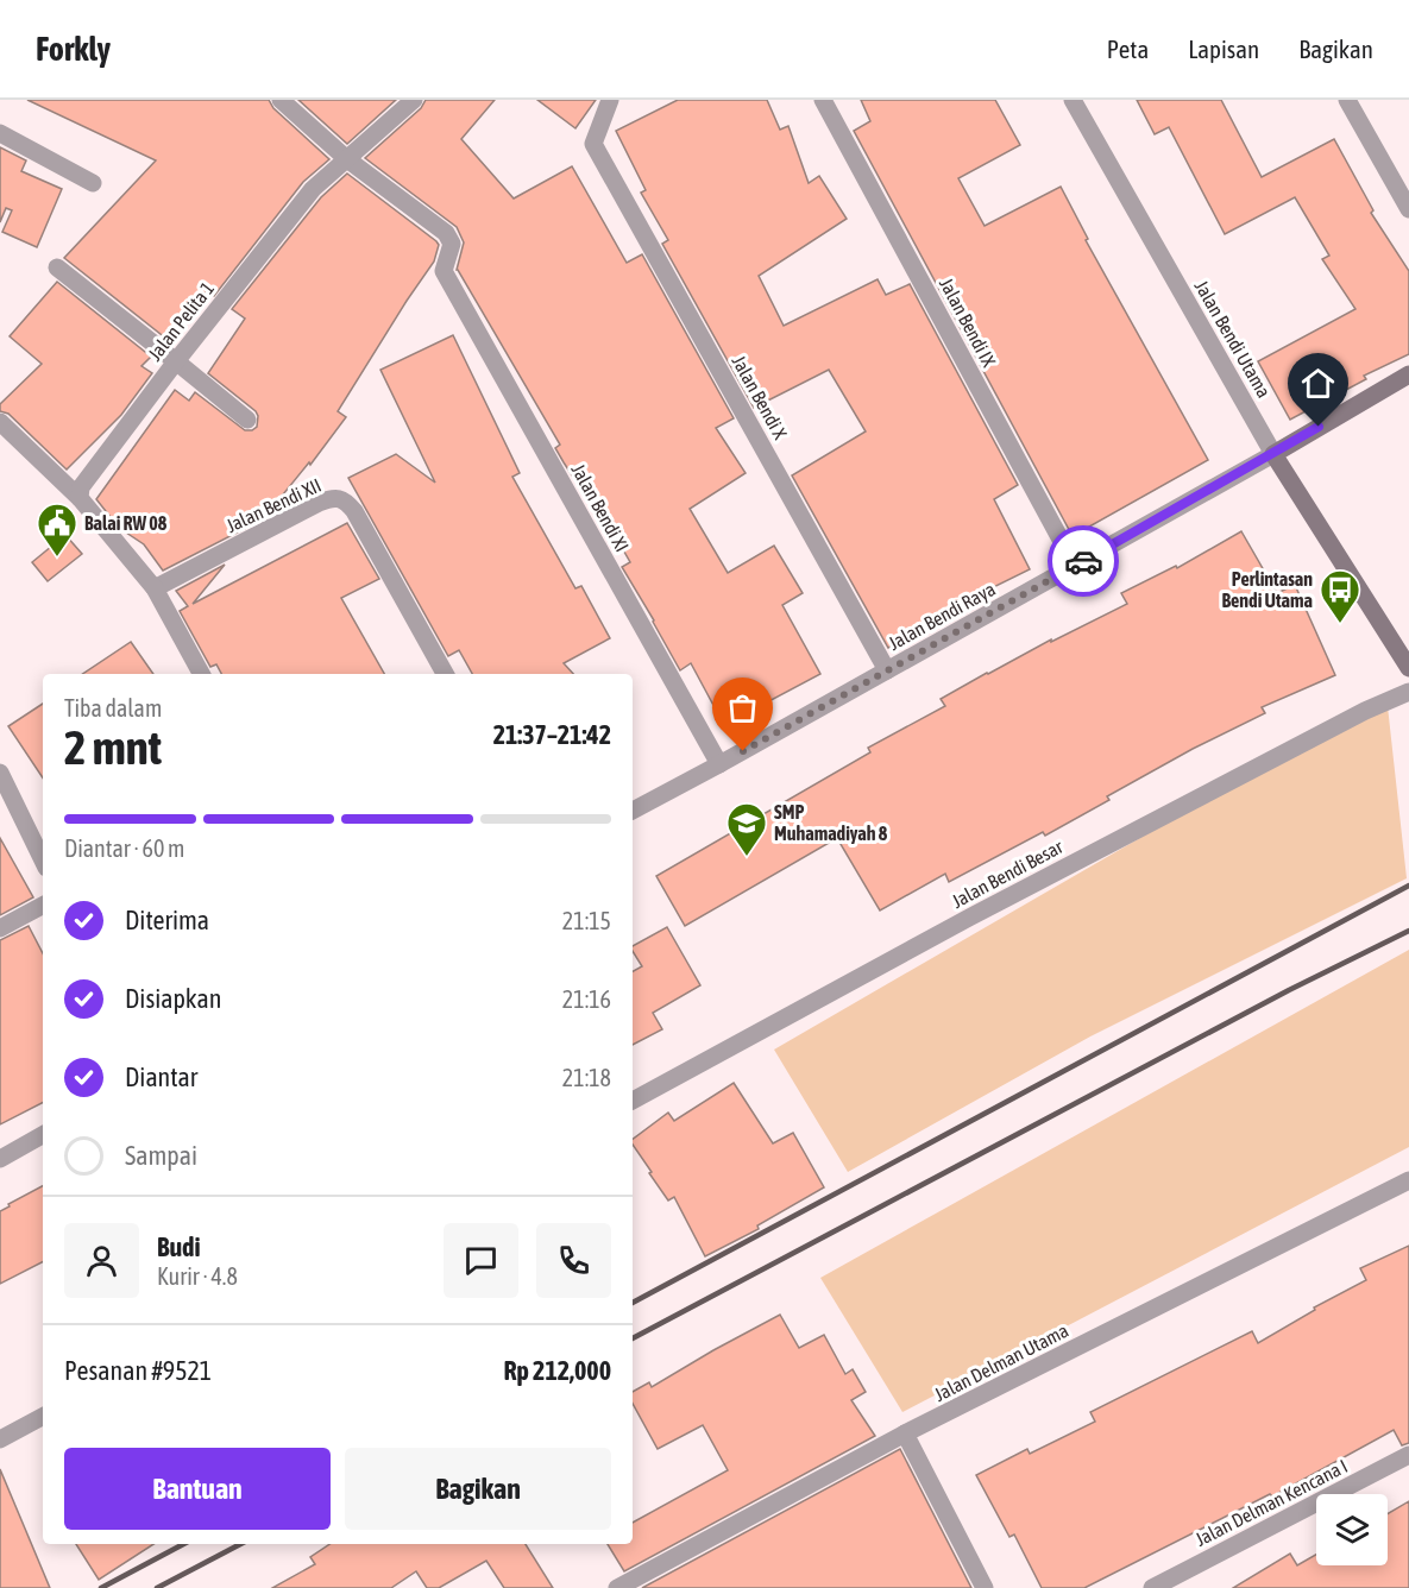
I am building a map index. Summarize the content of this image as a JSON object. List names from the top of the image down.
{
  "streets": {
    "street": [
      "Jalan Pelita 1",
      "Jalan Bendi IX",
      "Jalan Bendi Utama",
      "Jalan Bendi X",
      "Jalan Bendi XII",
      "Jalan Bendi XI",
      "Jalan Bendi Raya",
      "Jalan Bendi Besar",
      "Jalan Delman Utama",
      "Jalan Delman Kencana I"
    ]
  },
  "crossings": [
    ["Jalan Pelita 1", "Jalan Bendi XI"],
    ["Jalan Bendi IX", "Jalan Bendi Raya"],
    ["Jalan Bendi Utama", "Jalan Bendi Raya"],
    ["Jalan Bendi X", "Jalan Bendi Raya"],
    ["Jalan Bendi XI", "Jalan Bendi Raya"]
  ],
  "places": {
    "public building": ["Balai RW 08"],
    "bus stop": ["Perlintasan Bendi Utama"],
    "school or university": ["SMP Muhamadiyah 8"]
  },
  "page": {
    "header": "Forkly",
    "nav": ["Peta", "Lapisan", "Bagikan"],
    "heading": ["2 mnt", "Tiba dalam", "21:37–21:42"],
    "panel": [
      "Budi",
      "Kurir · 4.8",
      "Pesanan #9521",
      "Rp 212,000"
    ],
    "bar": "Diantar · 60 m",
    "list": [
      ["Diterima", "21:15"],
      ["Disiapkan", "21:16"],
      ["Diantar", "21:18"],
      "Sampai"
    ],
    "buttons": ["Bantuan", "Bagikan"]
  }
}
